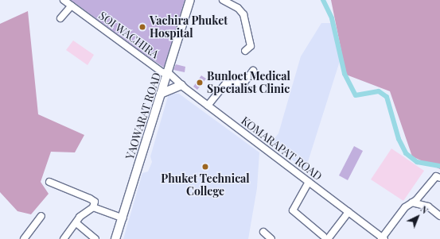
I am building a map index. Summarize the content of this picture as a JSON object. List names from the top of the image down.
{
  "streets": {
    "main road": ["YAOWARAT ROAD"],
    "street": ["SOI WACHIRA", "KOMARAPAT ROAD"]
  },
  "crossings": [
    ["SOI WACHIRA", "YAOWARAT ROAD"],
    ["SOI WACHIRA", "KOMARAPAT ROAD"],
    ["YAOWARAT ROAD", "KOMARAPAT ROAD"]
  ],
  "places": ["Vachira Phuket Hospital", "Bunloet Medical Specialist Clinic", "Phuket Technical College"],
  "north": "top right"
}
